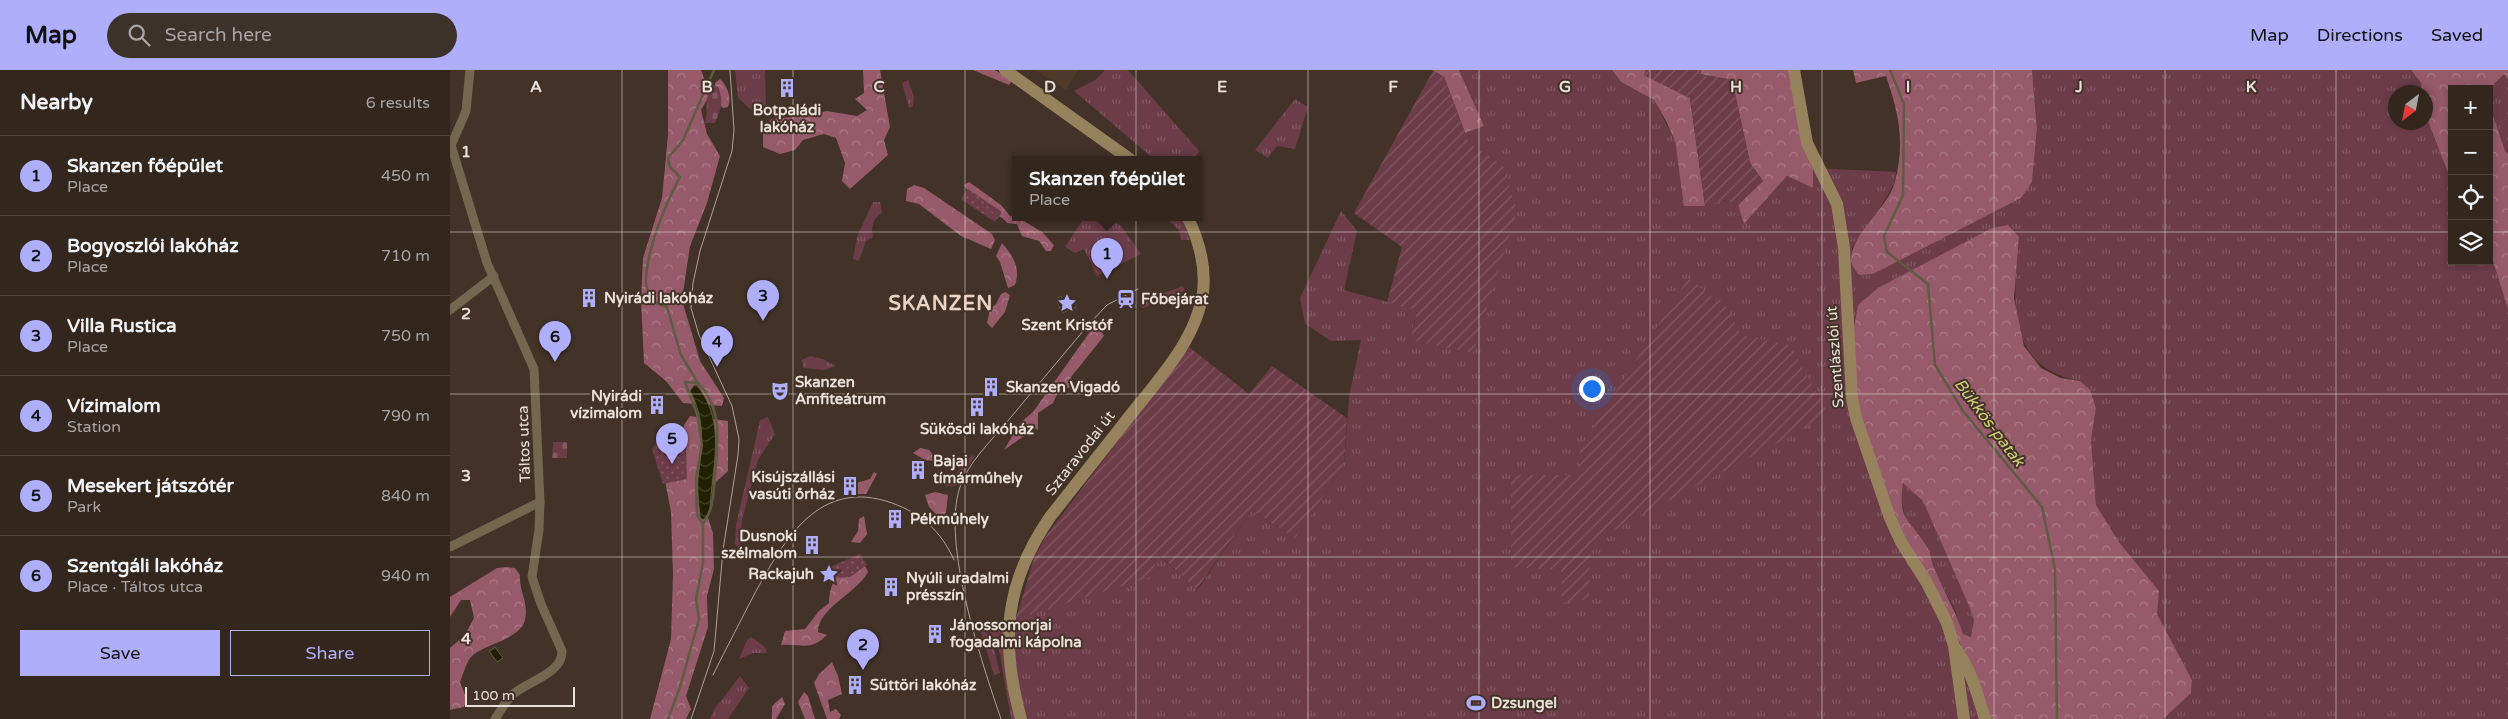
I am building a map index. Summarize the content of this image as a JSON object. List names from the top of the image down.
{
  "streets": {
    "street": ["Szentlászlói út", "Táltos utca", "Sztaravodai út"]
  },
  "districts": ["SKANZEN"],
  "water": ["Bükkös-patak"],
  "places": {
    "building": [
      "Botpaládi lakóház",
      "Nyirádi lakóház",
      "Skanzen Vigadó",
      "Nyirádi vízimalom",
      "Sükösdi lakóház",
      "Bajai tímárműhely",
      "Kisújszállási vasúti őrház",
      "Pékműhely",
      "Dusnoki szélmalom",
      "Nyúli uradalmi présszín",
      "Jánossomorjai fogadalmi kápolna",
      "Süttöri lakóház"
    ],
    "station": ["Főbejárat"],
    "place": ["Szent Kristóf", "Rackajuh"],
    "theatre": ["Skanzen Amfiteátrum"],
    "sports": ["Dzsungel"]
  },
  "scale_bar": "100 m",
  "north": "bottom left",
  "page": {
    "header": "Map",
    "search": "Search here",
    "nav": ["Map", "Directions", "Saved"],
    "heading": ["Nearby", "6 results"],
    "map_buttons": ["+", "−"],
    "list": [
      {
        "mark": "1",
        "name": "Skanzen főépület",
        "note": "Place",
        "value": "450 m"
      },
      {
        "mark": "2",
        "name": "Bogyoszlói lakóház",
        "note": "Place",
        "value": "710 m"
      },
      {
        "mark": "3",
        "name": "Villa Rustica",
        "note": "Place",
        "value": "750 m"
      },
      {
        "mark": "4",
        "name": "Vízimalom",
        "note": "Station",
        "value": "790 m"
      },
      {
        "mark": "5",
        "name": "Mesekert játszótér",
        "note": "Park",
        "value": "840 m"
      },
      {
        "mark": "6",
        "name": "Szentgáli lakóház",
        "note": "Place · Táltos utca",
        "value": "940 m"
      }
    ],
    "popup": ["Skanzen főépület", "Place"],
    "pins": [
      "1",
      "3",
      "6",
      "4",
      "5",
      "2"
    ],
    "buttons": ["Save", "Share"],
    "scale": "100 m"
  },
  "grid": {
    "columns": [
      "A",
      "B",
      "C",
      "D",
      "E",
      "F",
      "G",
      "H",
      "I",
      "J",
      "K"
    ],
    "rows": [
      "1",
      "2",
      "3",
      "4"
    ]
  }
}
